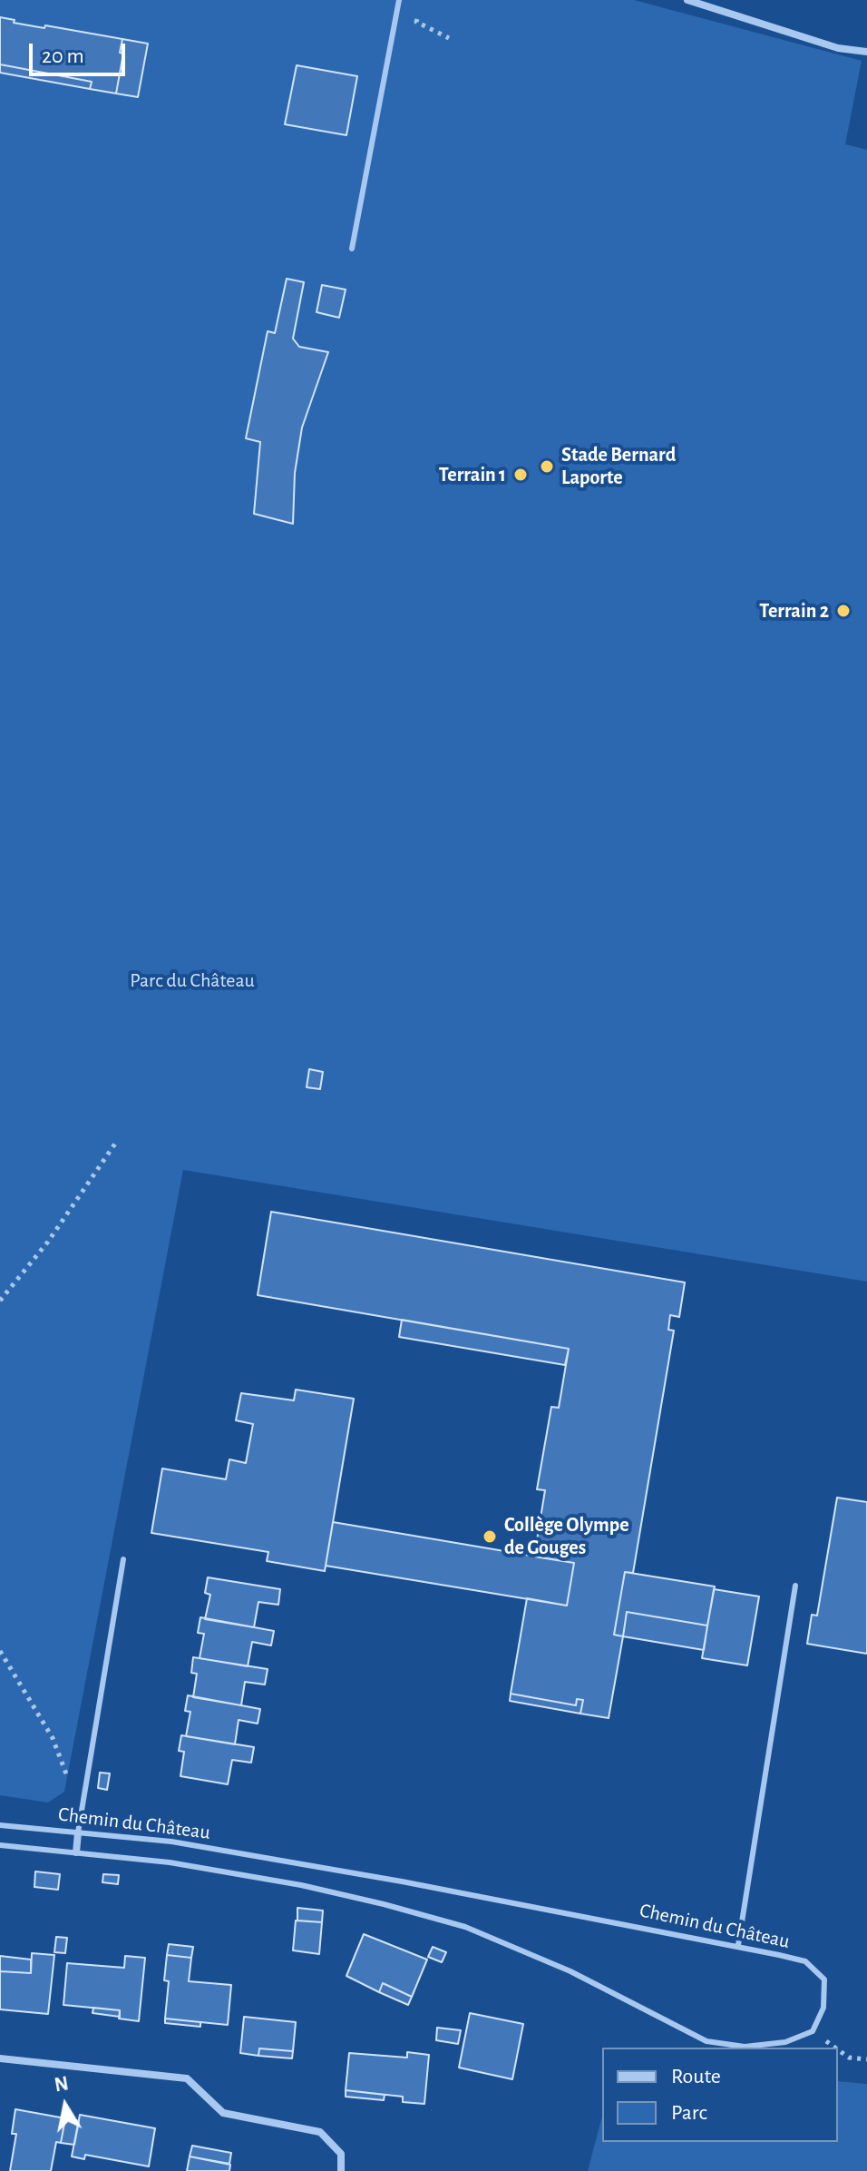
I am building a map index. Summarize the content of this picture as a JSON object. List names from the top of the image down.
{
  "streets": {
    "lane": ["Chemin du Château"]
  },
  "parks": ["Parc du Château"],
  "places": [
    "Stade Bernard Laporte",
    "Terrain 1",
    "Terrain 2",
    "Collège Olympe de Gouges"
  ],
  "legend": ["Route", "Parc"],
  "scale_bar": "20 m",
  "north": "top"
}
